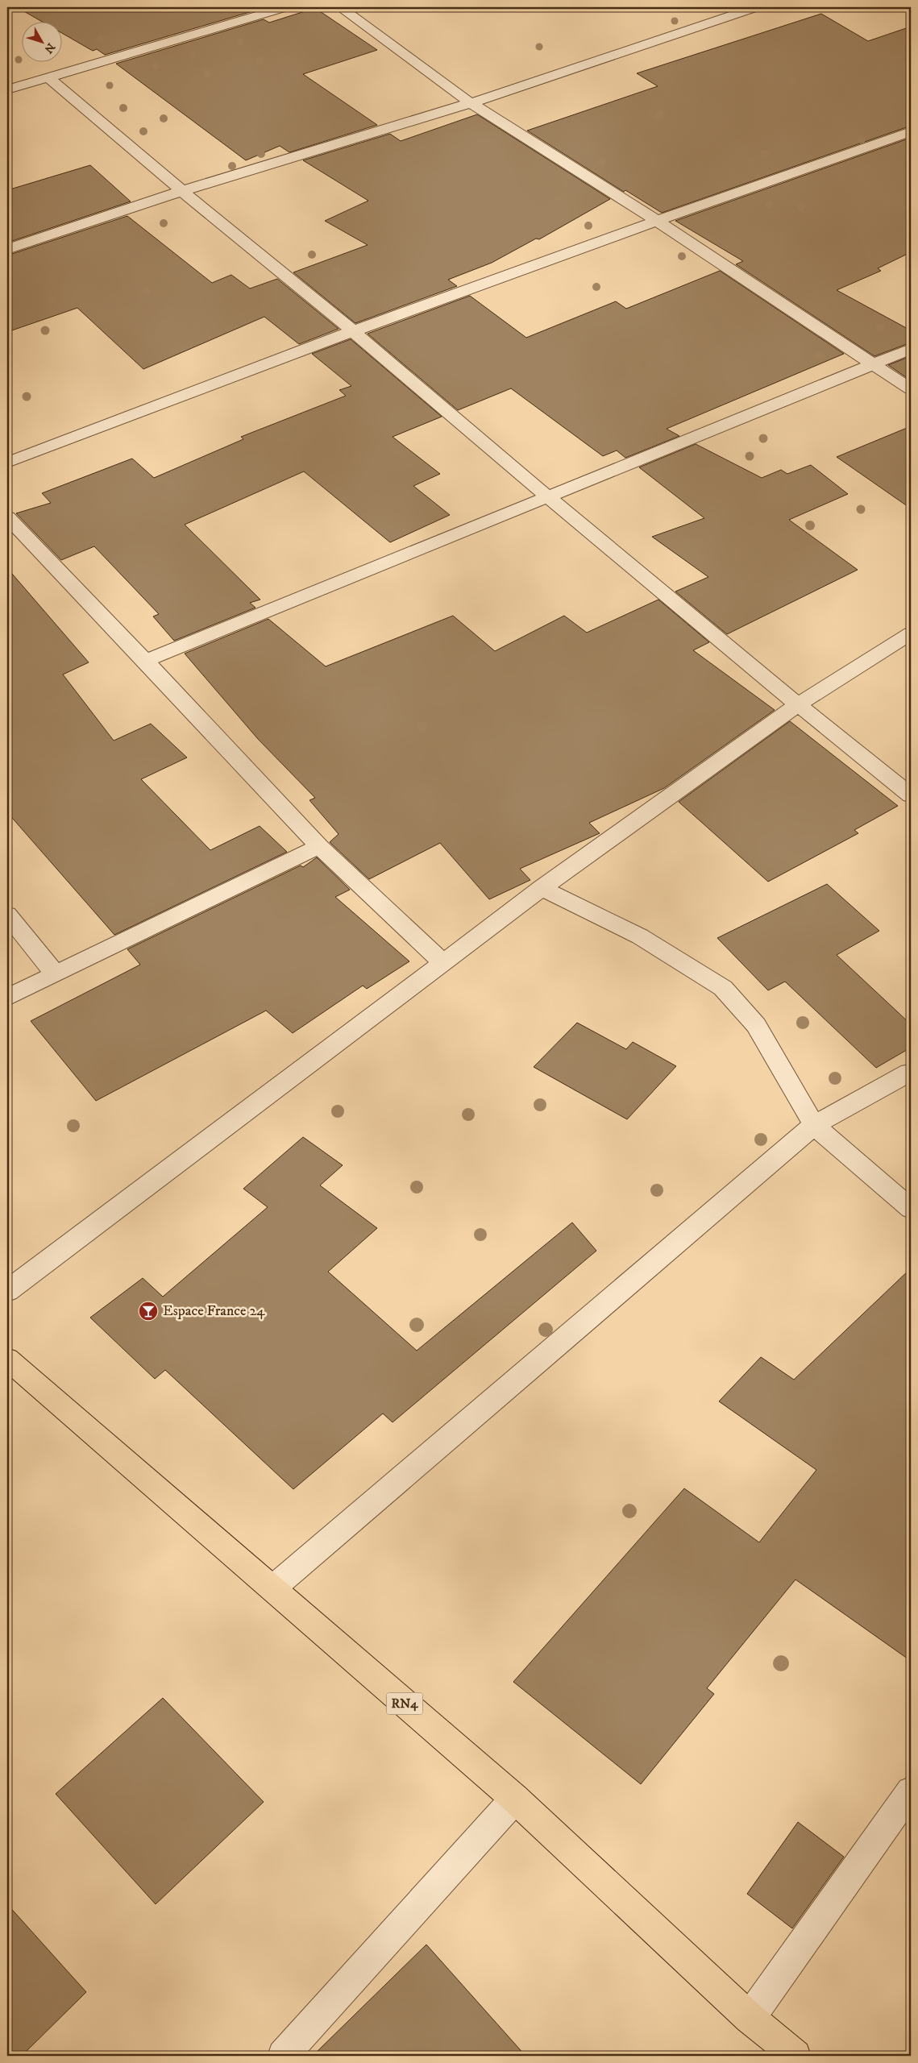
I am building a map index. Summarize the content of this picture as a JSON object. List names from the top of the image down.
{
  "streets": {
    "highway": ["RN4"]
  },
  "places": {
    "bar": ["Espace France 24"]
  },
  "north": "bottom right"
}
